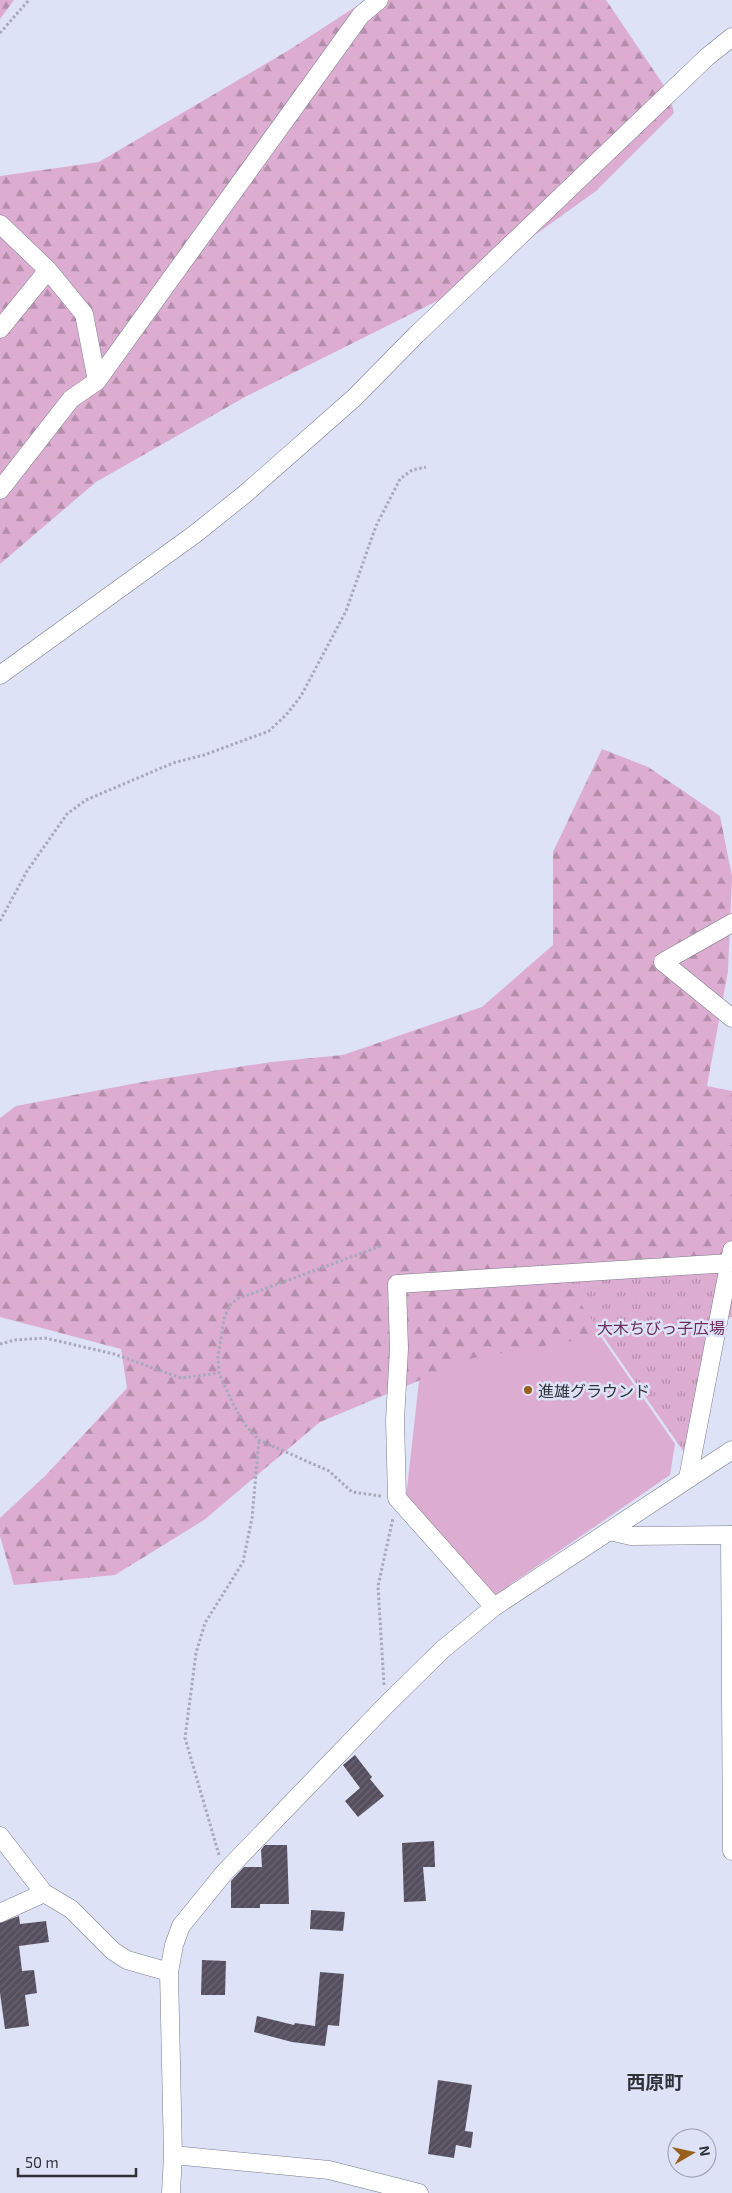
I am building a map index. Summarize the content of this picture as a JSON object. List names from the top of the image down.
{
  "districts": ["西原町"],
  "parks": ["大木ちびっ子広場"],
  "places": ["進雄グラウンド"],
  "scale_bar": "50 m",
  "north": "right"
}
